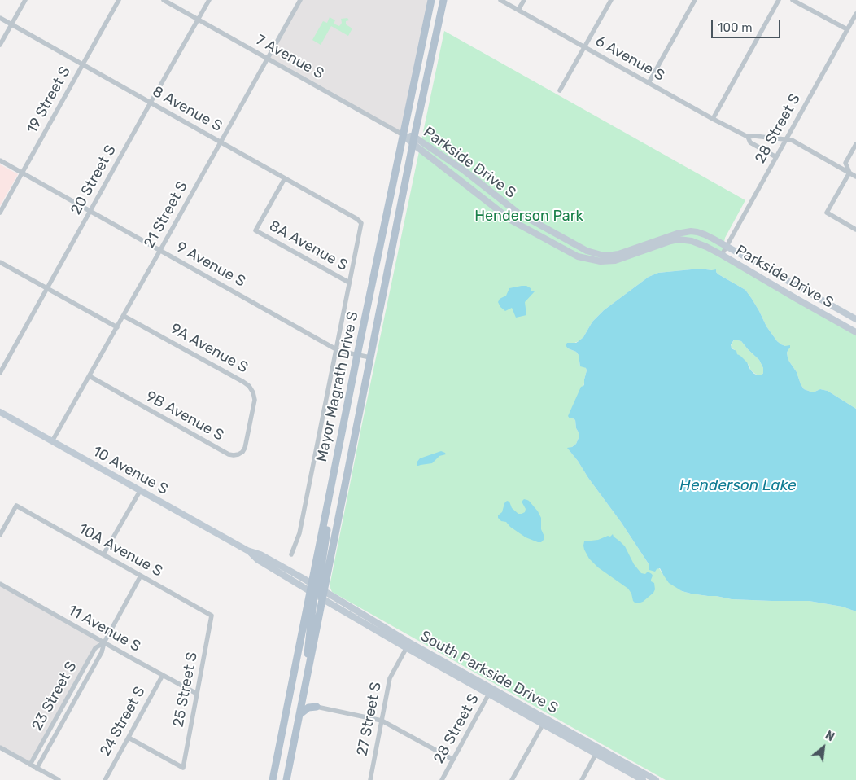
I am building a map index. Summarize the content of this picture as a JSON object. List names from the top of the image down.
{
  "streets": {
    "main road": ["Mayor Magrath Drive S"],
    "street": [
      "7 Avenue S",
      "6 Avenue S",
      "19 Street S",
      "8 Avenue S",
      "28 Street S",
      "Parkside Drive S",
      "20 Street S",
      "21 Street S",
      "8A Avenue S",
      "9 Avenue S",
      "9A Avenue S",
      "9B Avenue S",
      "10 Avenue S",
      "10A Avenue S",
      "11 Avenue S",
      "South Parkside Drive S",
      "25 Street S",
      "23 Street S",
      "27 Street S",
      "24 Street S"
    ]
  },
  "crossings": [
    ["7 Avenue S", "Parkside Drive S"],
    ["7 Avenue S", "20 Street S"],
    ["7 Avenue S", "21 Street S"],
    ["7 Avenue S", "Mayor Magrath Drive S"],
    ["6 Avenue S", "28 Street S"],
    ["19 Street S", "8 Avenue S"],
    ["19 Street S", "9 Avenue S"],
    ["8 Avenue S", "20 Street S"],
    ["8 Avenue S", "21 Street S"],
    ["8 Avenue S", "8A Avenue S"],
    ["8 Avenue S", "Mayor Magrath Drive S"],
    ["28 Street S", "Parkside Drive S"],
    ["28 Street S", "South Parkside Drive S"],
    ["Parkside Drive S", "Mayor Magrath Drive S"],
    ["20 Street S", "9 Avenue S"],
    ["21 Street S", "9 Avenue S"],
    ["21 Street S", "9A Avenue S"],
    ["21 Street S", "9B Avenue S"],
    ["21 Street S", "10 Avenue S"],
    ["8A Avenue S", "Mayor Magrath Drive S"],
    ["9 Avenue S", "Mayor Magrath Drive S"],
    ["9A Avenue S", "9B Avenue S"],
    ["Mayor Magrath Drive S", "10 Avenue S"],
    ["Mayor Magrath Drive S", "South Parkside Drive S"],
    ["10 Avenue S", "South Parkside Drive S"],
    ["10A Avenue S", "25 Street S"],
    ["10A Avenue S", "23 Street S"],
    ["11 Avenue S", "25 Street S"],
    ["11 Avenue S", "23 Street S"],
    ["11 Avenue S", "24 Street S"],
    ["South Parkside Drive S", "27 Street S"],
    ["25 Street S", "24 Street S"]
  ],
  "water": ["Henderson Lake"],
  "parks": ["Henderson Park"],
  "scale_bar": "100 m",
  "north": "top right"
}
